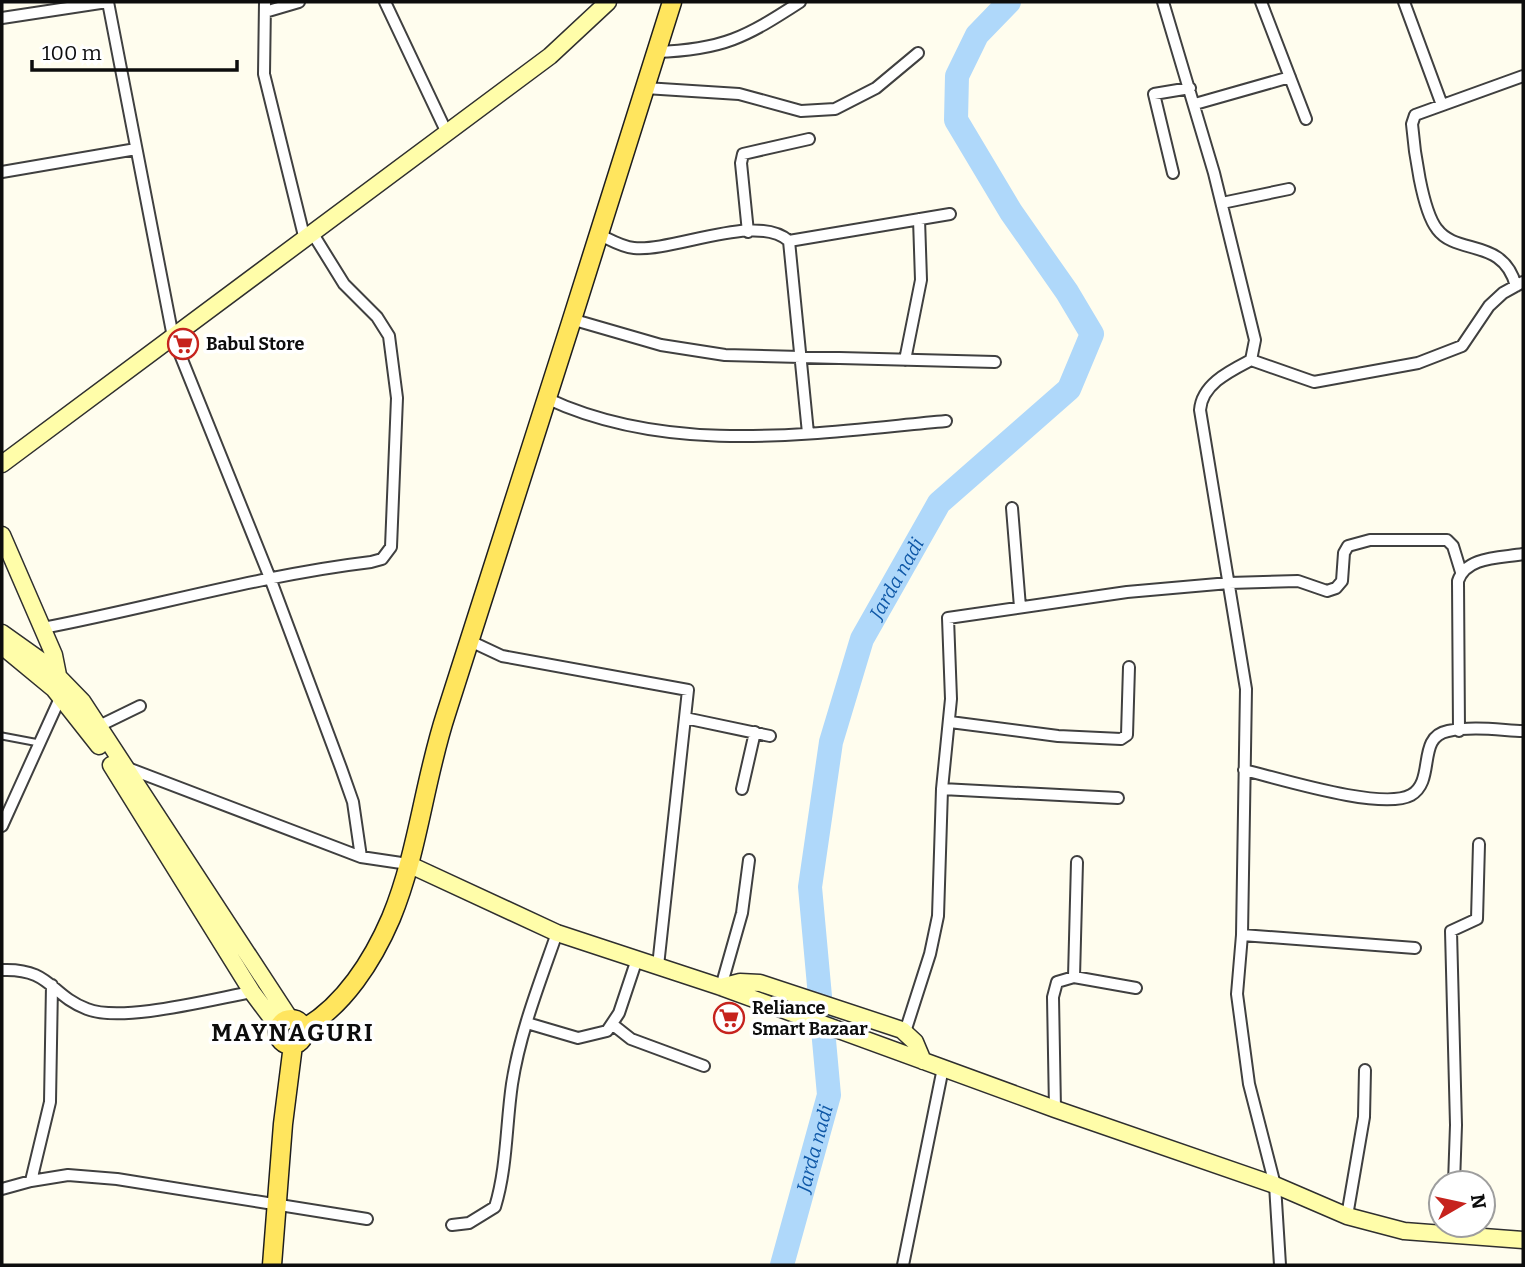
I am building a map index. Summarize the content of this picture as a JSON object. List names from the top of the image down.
{
  "districts": ["MAYNAGURI"],
  "water": ["Jarda nadi"],
  "places": {
    "supermarket": ["Babul Store", "Reliance Smart Bazaar"]
  },
  "scale_bar": "100 m",
  "north": "right"
}
